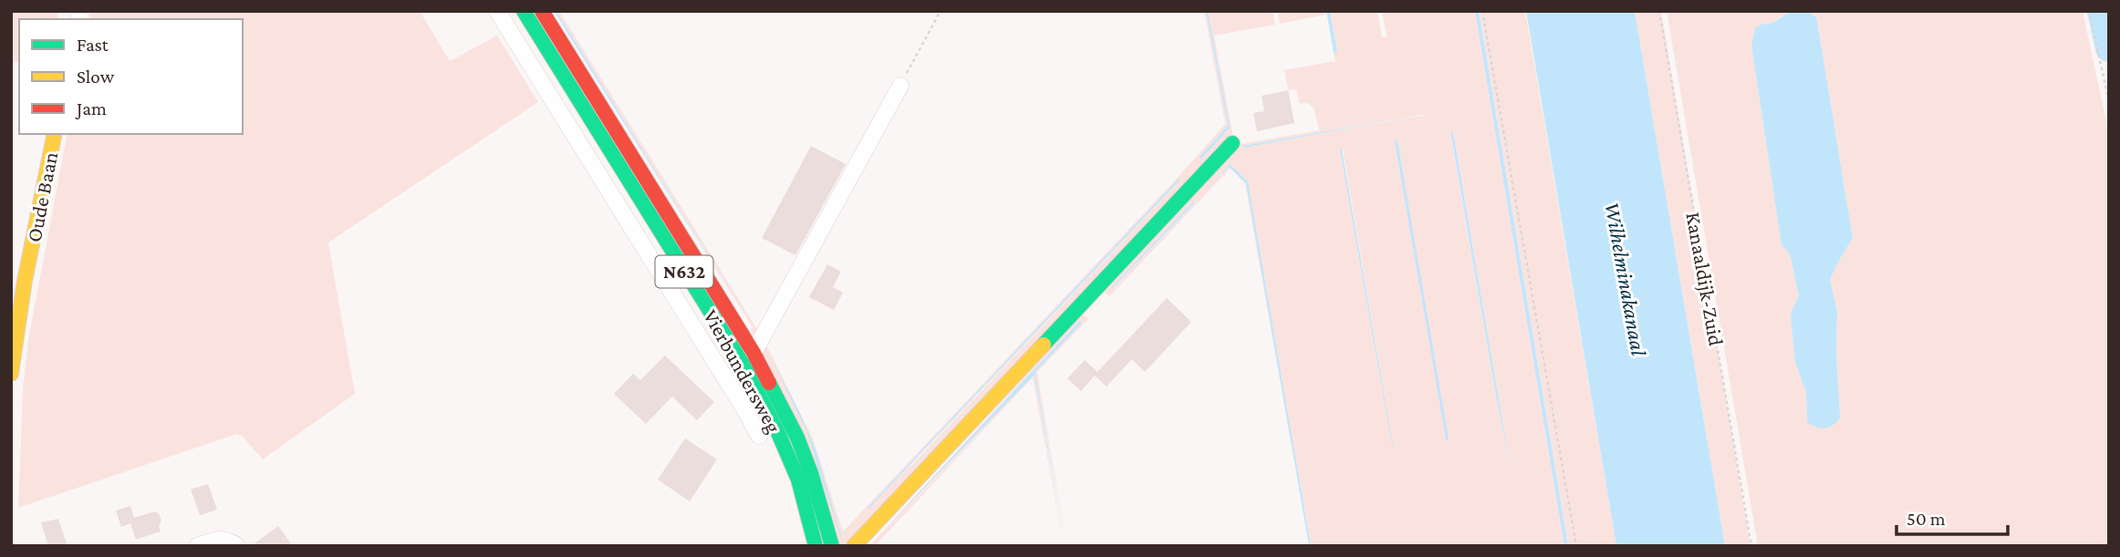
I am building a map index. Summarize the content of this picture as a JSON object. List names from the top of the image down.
{
  "streets": {
    "street": ["Oude Baan", "N632", "Vierbundersweg"],
    "path": ["Kanaaldijk-Zuid"]
  },
  "water": ["Wilhelminakanaal"],
  "legend": ["Fast", "Slow", "Jam"],
  "scale_bar": "50 m"
}
